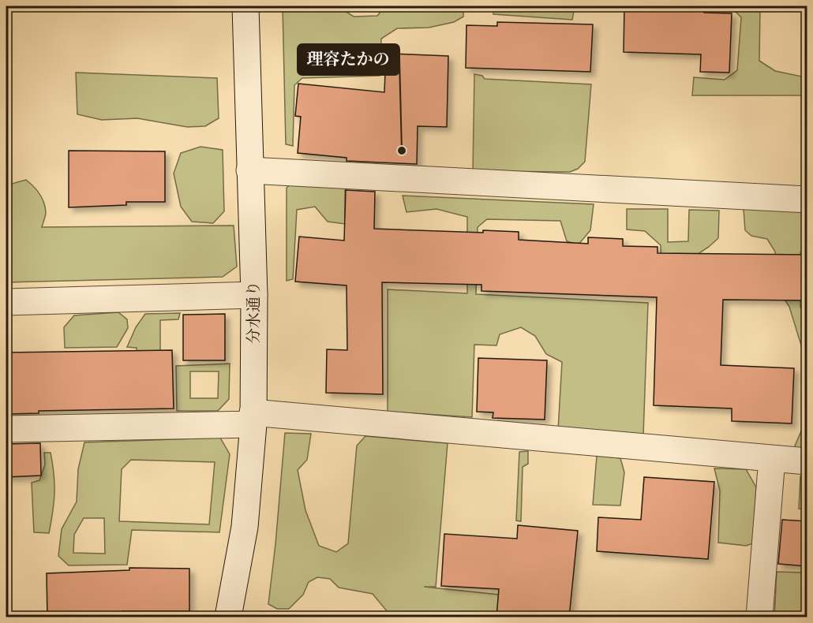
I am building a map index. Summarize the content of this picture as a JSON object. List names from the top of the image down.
{
  "streets": {
    "street": ["分水通り"]
  },
  "places": ["理容たかの"]
}
